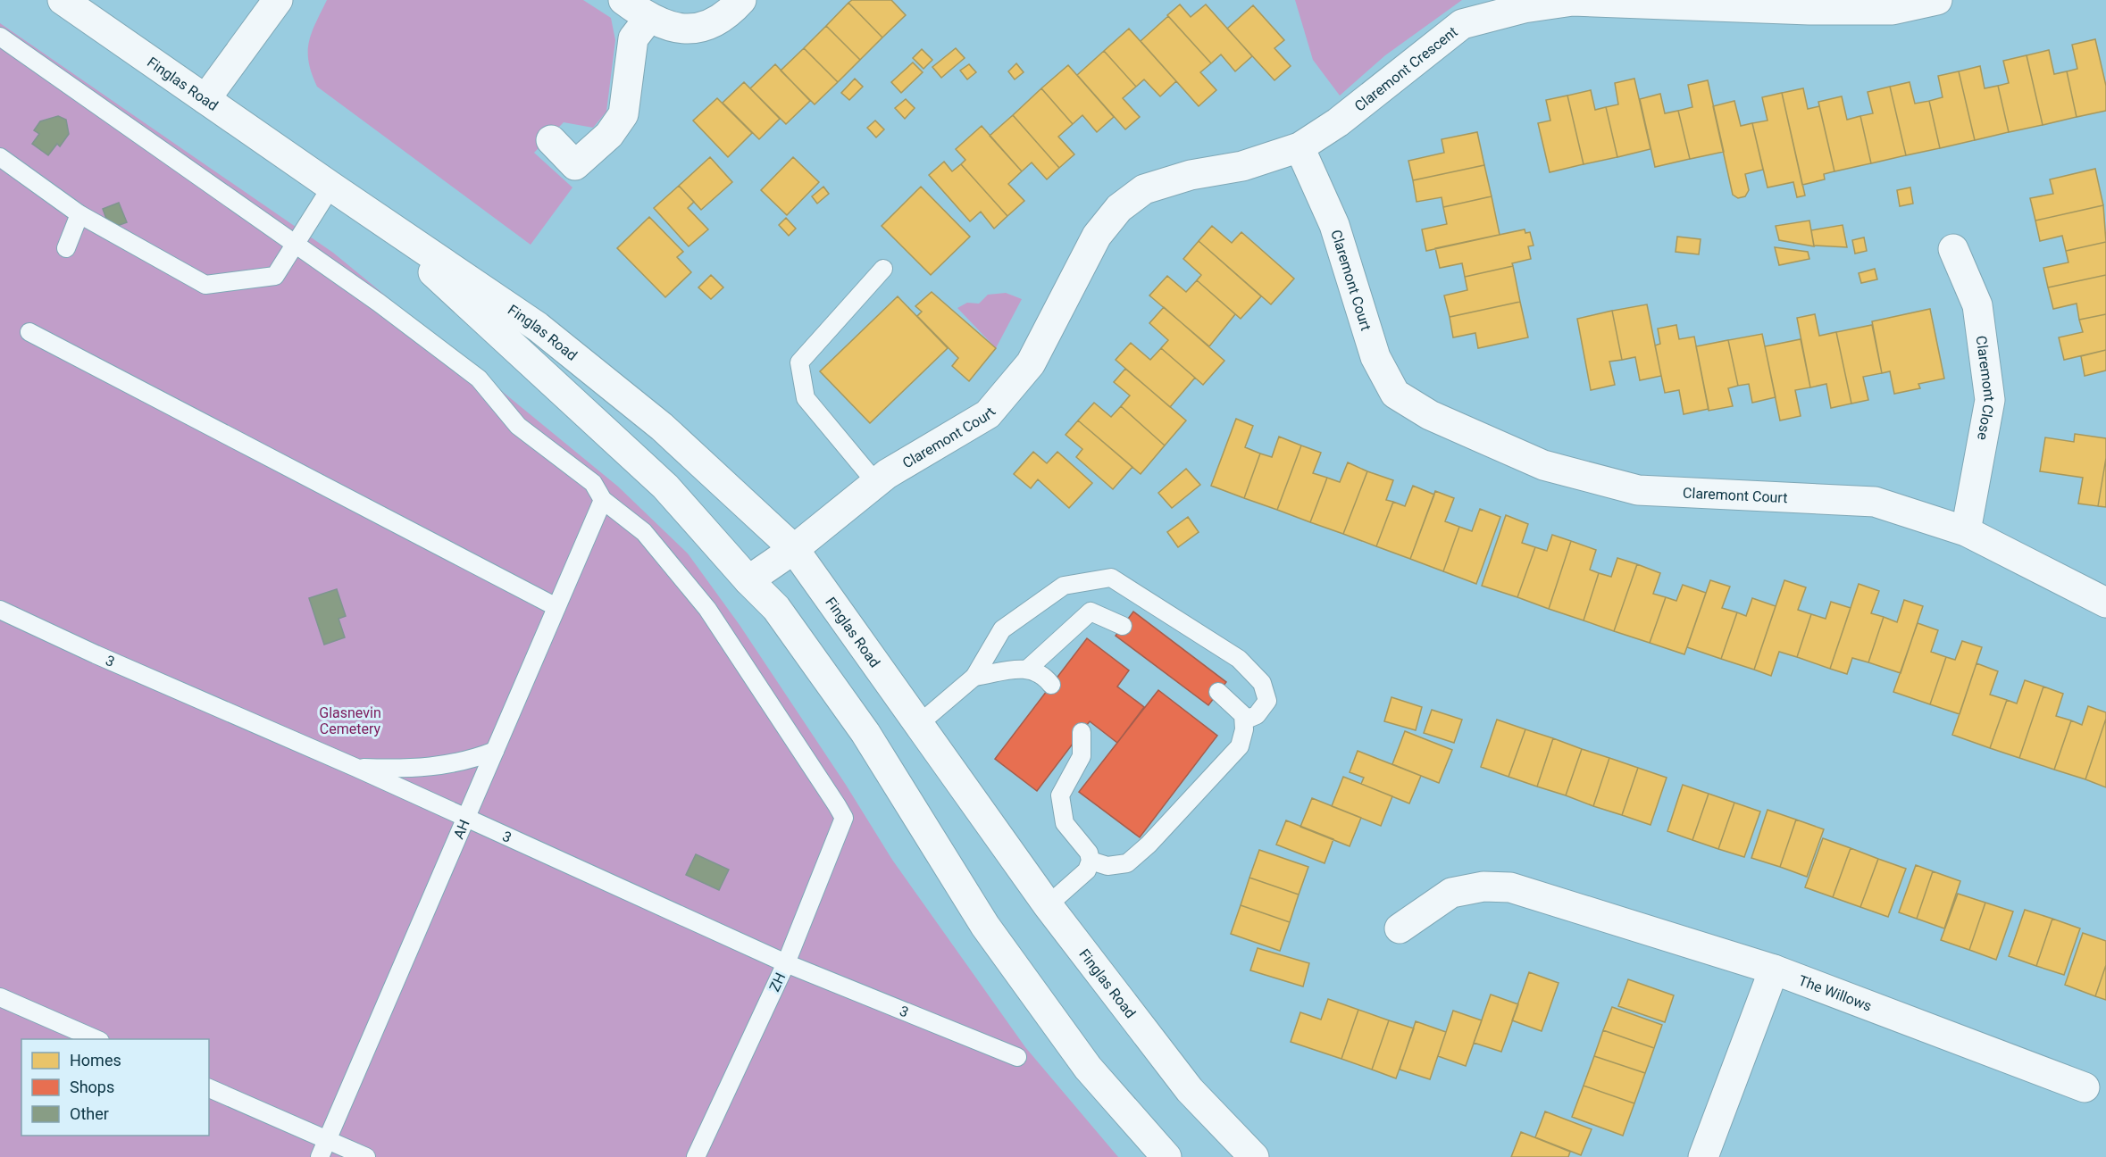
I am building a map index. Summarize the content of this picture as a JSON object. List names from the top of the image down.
{
  "streets": {
    "street": [
      "Claremont Crescent",
      "Finglas Road",
      "Claremont Court",
      "Claremont Close",
      "The Willows"
    ],
    "lane": ["3", "AH", "ZH"]
  },
  "crossings": [
    ["Claremont Crescent", "Claremont Court"],
    ["Finglas Road", "Claremont Court"],
    ["Claremont Court", "Claremont Close"],
    ["3", "AH"],
    ["3", "ZH"],
    ["AH", "ZH"]
  ],
  "parks": ["Glasnevin Cemetery"],
  "legend": ["Homes", "Shops", "Other"]
}
